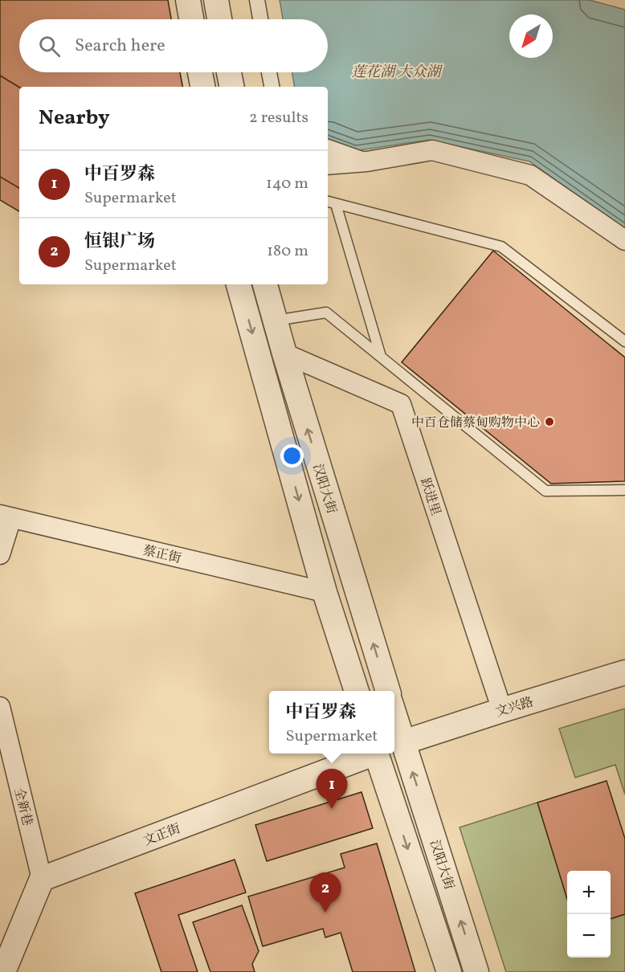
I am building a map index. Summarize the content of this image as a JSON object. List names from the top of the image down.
{
  "streets": {
    "street": [
      "汉阳大街",
      "跃进里",
      "蔡正街",
      "文兴路",
      "全新巷",
      "文正街"
    ]
  },
  "crossings": [
    ["汉阳大街", "跃进里"],
    ["汉阳大街", "文兴路"],
    ["跃进里", "文兴路"],
    ["全新巷", "文正街"]
  ],
  "water": ["莲花湖 大众湖"],
  "places": ["中百仓储蔡甸购物中心"],
  "north": "bottom left",
  "page": {
    "search": "Search here",
    "heading": ["Nearby", "2 results"],
    "list": [
      {
        "mark": "1",
        "name": "中百罗森",
        "note": "Supermarket",
        "value": "140 m"
      },
      {
        "mark": "2",
        "name": "恒银广场",
        "note": "Supermarket",
        "value": "180 m"
      }
    ],
    "popup": ["中百罗森", "Supermarket"],
    "pins": ["1", "2"],
    "map_buttons": ["+", "−"]
  }
}
